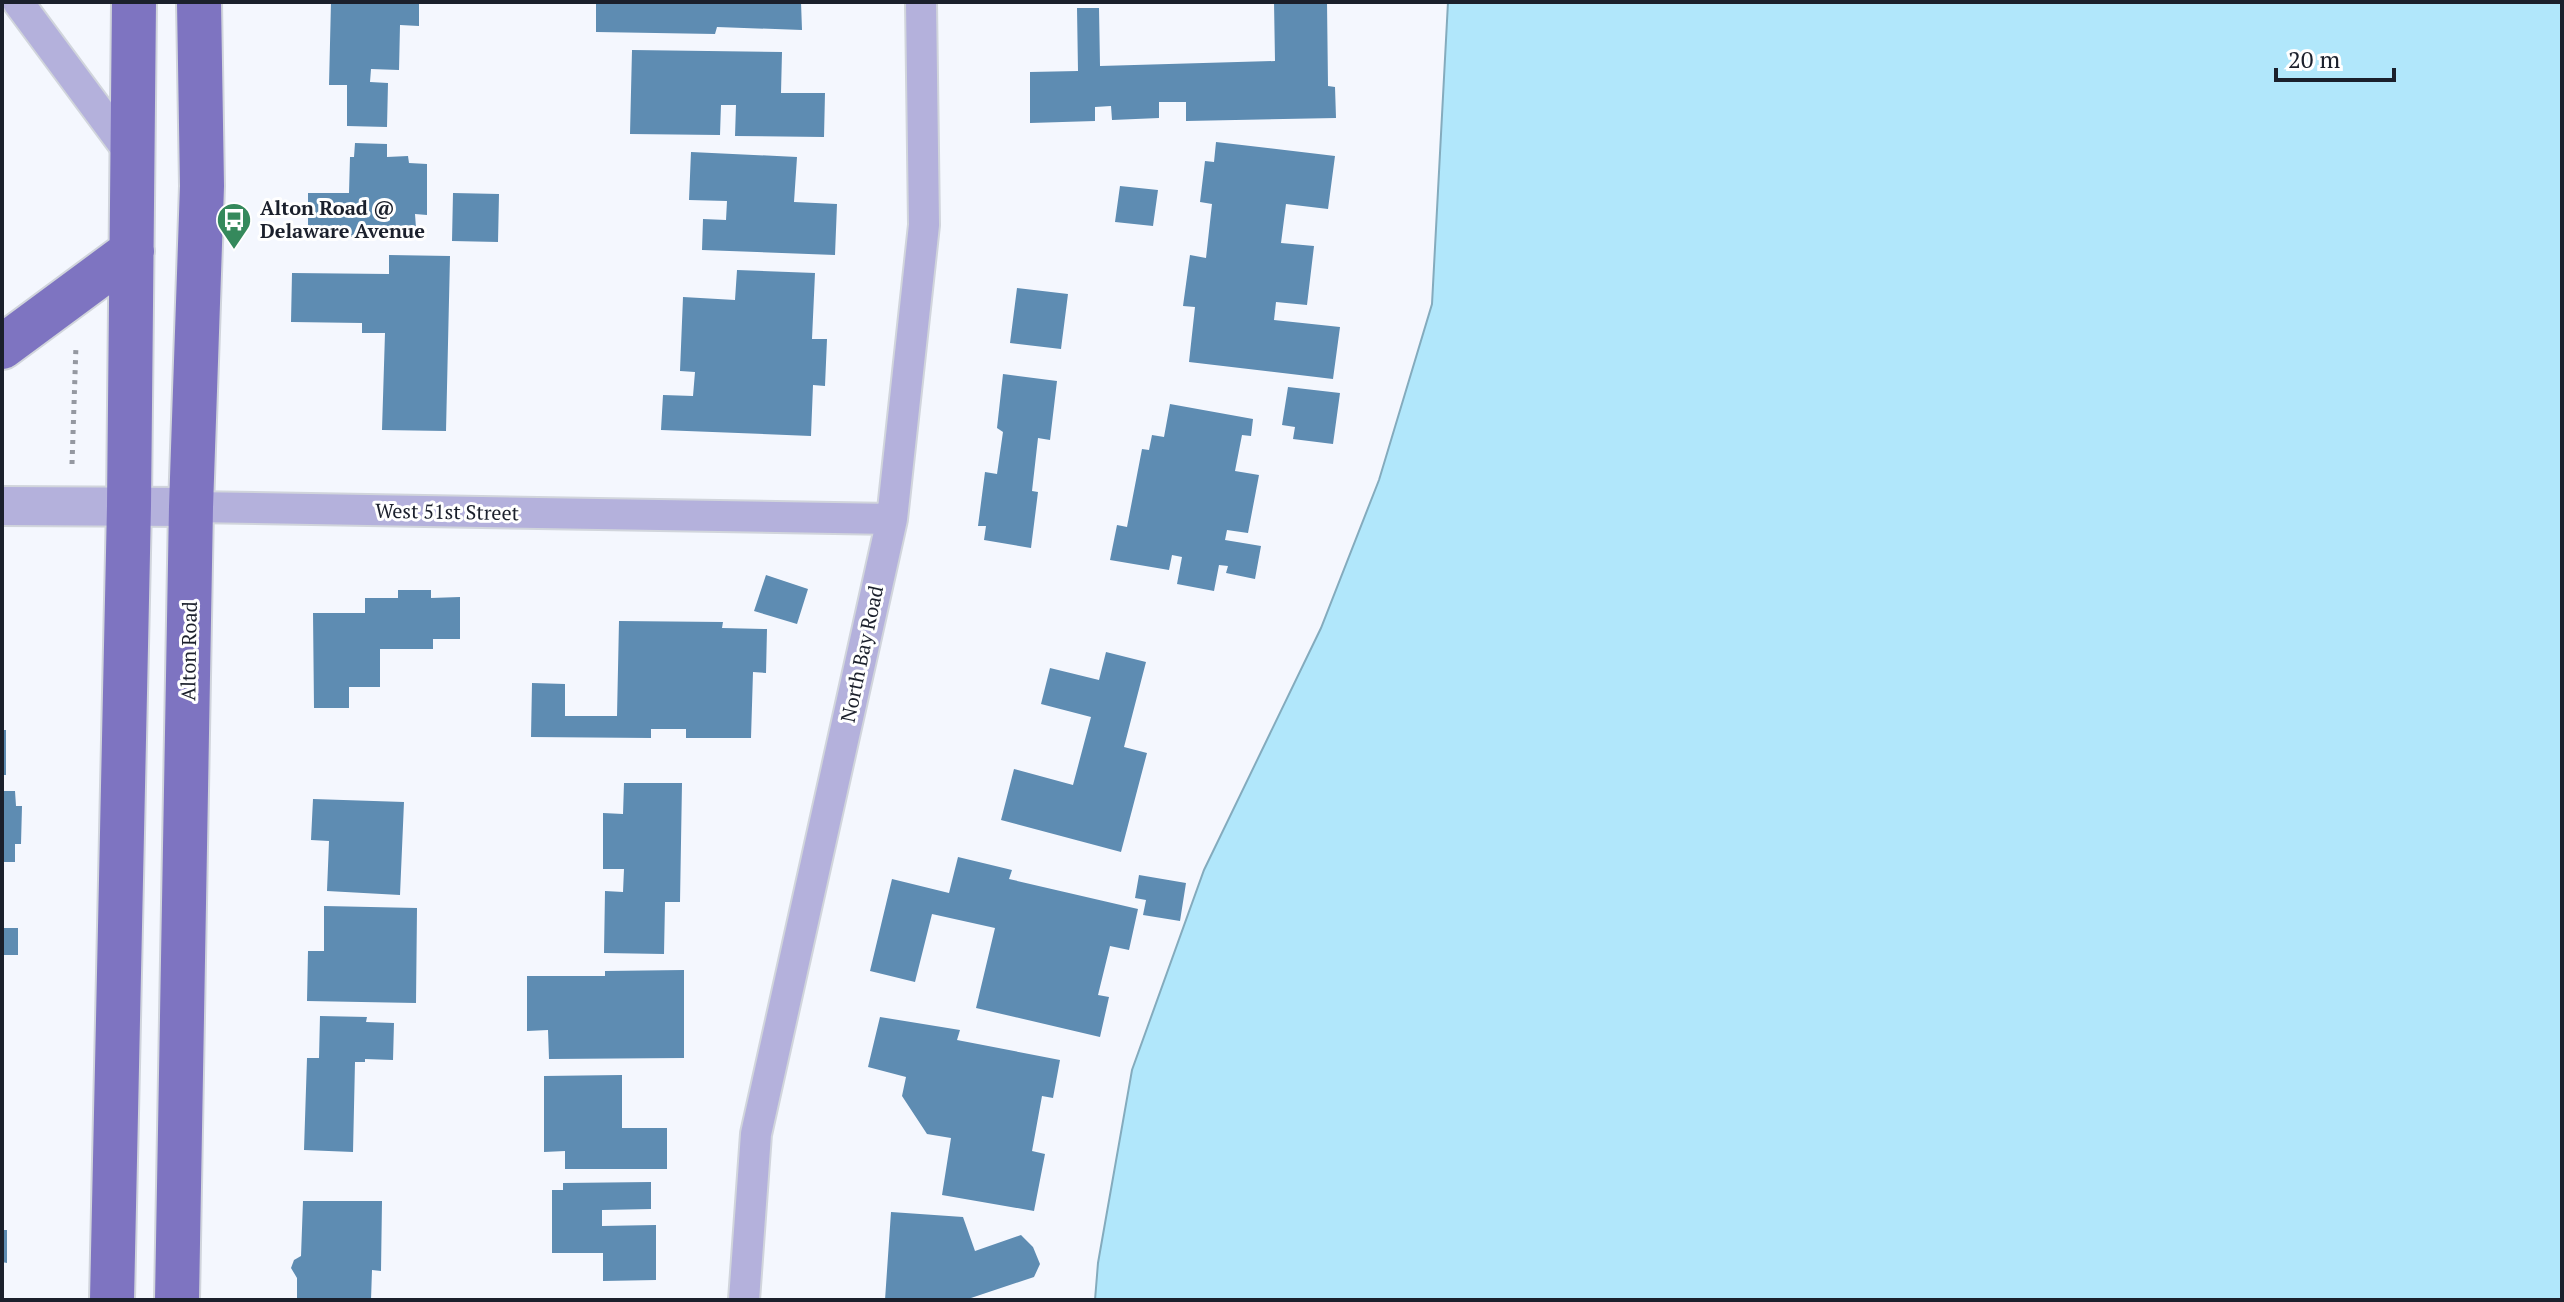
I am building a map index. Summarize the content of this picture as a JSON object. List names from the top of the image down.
{
  "streets": {
    "main road": ["Alton Road"],
    "street": ["West 51st Street", "North Bay Road"]
  },
  "crossings": [
    ["West 51st Street", "Alton Road"],
    ["West 51st Street", "North Bay Road"]
  ],
  "places": {
    "bus stop": ["Alton Road @ Delaware Avenue"]
  },
  "scale_bar": "20 m"
}
